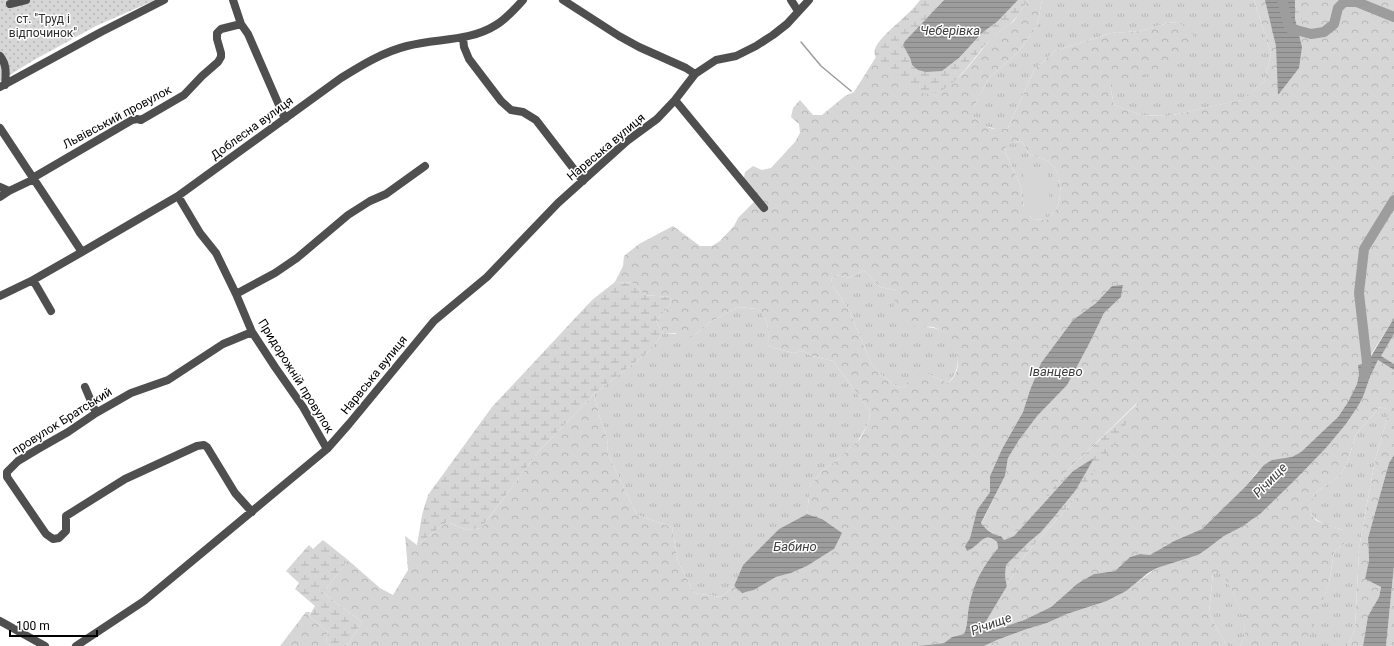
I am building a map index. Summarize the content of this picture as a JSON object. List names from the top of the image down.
{
  "streets": {
    "street": [
      "Львівський провулок",
      "Доблесна вулиця",
      "Нарвська вулиця",
      "Придорожній провулок",
      "провулок Братський"
    ]
  },
  "crossings": [
    ["Доблесна вулиця", "Придорожній провулок"],
    ["Нарвська вулиця", "Придорожній провулок"],
    ["Нарвська вулиця", "провулок Братський"],
    ["Придорожній провулок", "провулок Братський"]
  ],
  "water": [
    "Чеберівка",
    "Іванцево",
    "Річище",
    "Бабино"
  ],
  "parks": ["ст. \"Труд і відпочинок\""],
  "scale_bar": "100 m"
}
